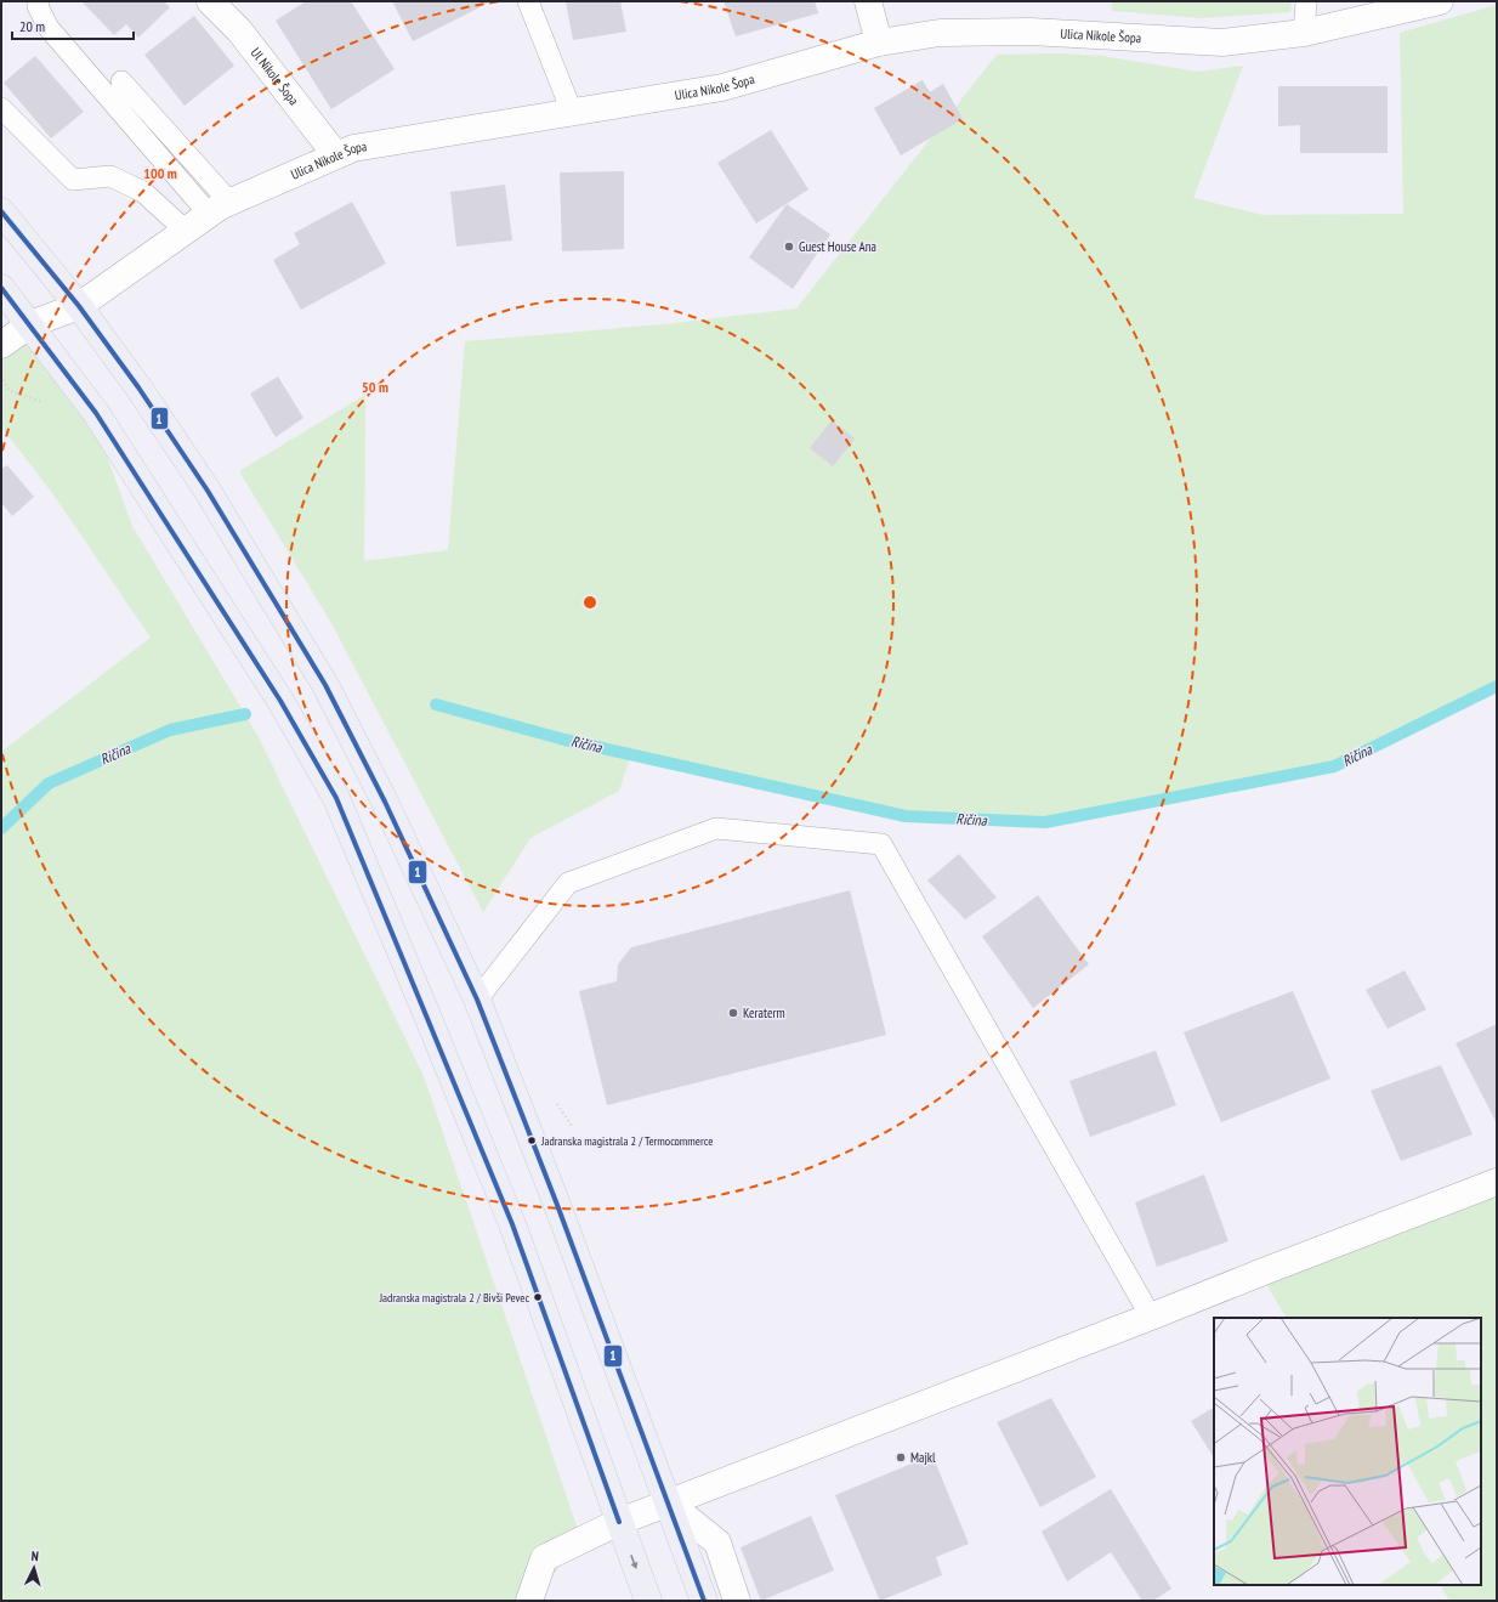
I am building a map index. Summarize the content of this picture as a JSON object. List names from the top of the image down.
{
  "streets": {
    "street": ["Ulica Nikole Šopa", "Ul Nikole Šopa"]
  },
  "crossings": [
    ["Ulica Nikole Šopa", "Ul Nikole Šopa"]
  ],
  "water": ["Ričina"],
  "places": [
    "Guest House Ana",
    "Keraterm",
    "Jadranska magistrala 2 / Termocommerce",
    "Jadranska magistrala 2 / Bivši Pevec",
    "Majkl"
  ],
  "lines": ["transit line 1"],
  "scale_bar": "20 m",
  "north": "top",
  "rings": ["100 m", "50 m"]
}
